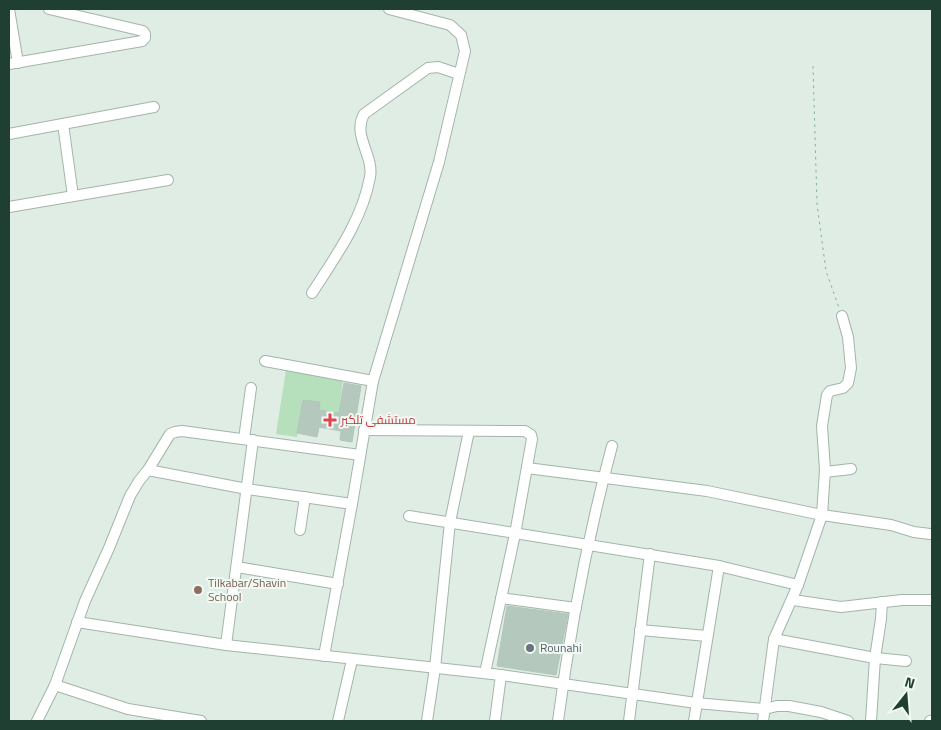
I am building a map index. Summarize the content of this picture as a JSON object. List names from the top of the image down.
{
  "places": {
    "health": ["مستشفى تلكبر"],
    "other": ["Tilkabar/Shavin School", "Rounahi"]
  },
  "north": "top"
}
